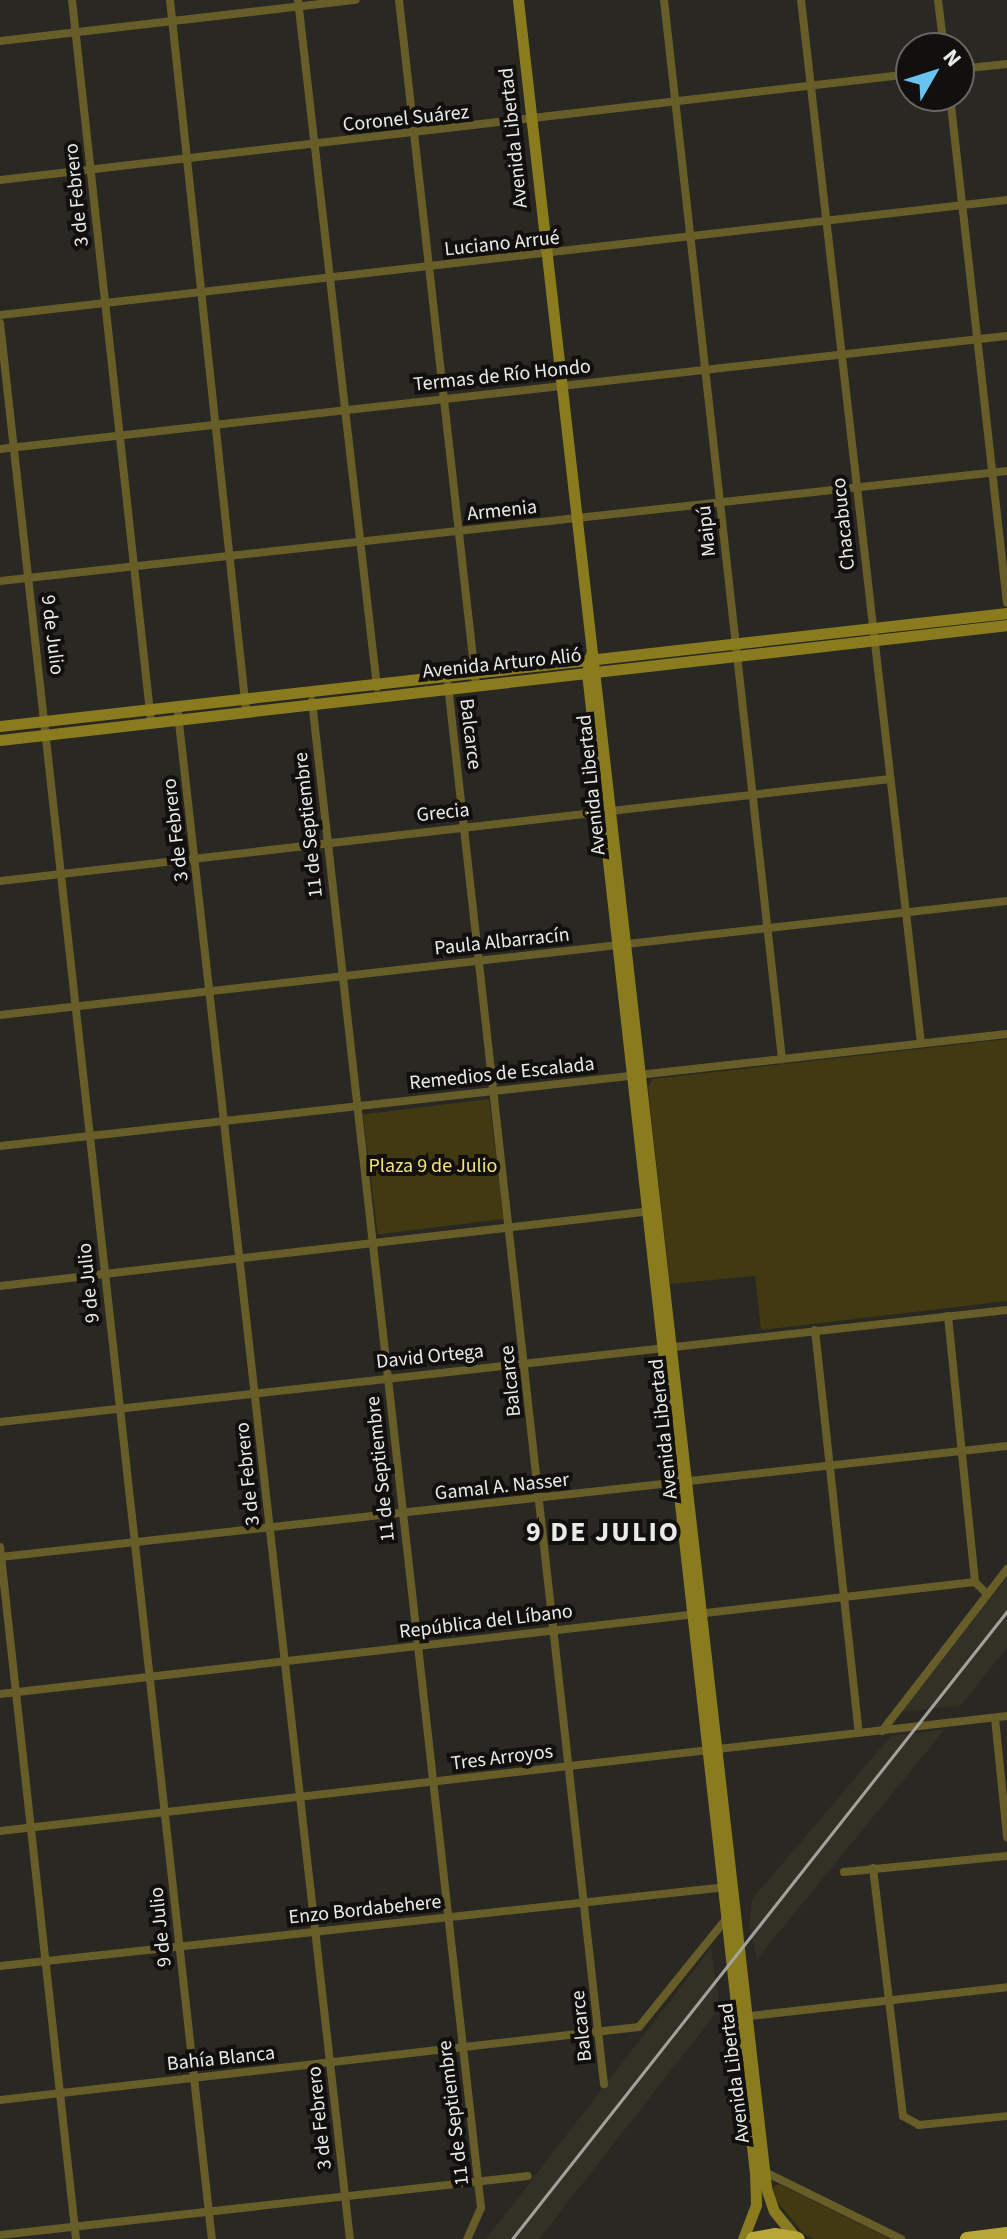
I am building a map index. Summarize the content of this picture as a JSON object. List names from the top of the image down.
{
  "streets": {
    "main road": ["Avenida Libertad", "Avenida Arturo Alió"],
    "street": [
      "Coronel Suárez",
      "3 de Febrero",
      "Luciano Arrué",
      "Termas de Río Hondo",
      "Armenia",
      "Chacabuco",
      "Maipú",
      "9 de Julio",
      "Balcarce",
      "Grecia",
      "11 de Septiembre",
      "Paula Albarracín",
      "Remedios de Escalada",
      "David Ortega",
      "Gamal A. Nasser",
      "República del Líbano",
      "Tres Arroyos",
      "Enzo Bordabehere",
      "Bahía Blanca"
    ]
  },
  "crossings": [
    ["Coronel Suárez", "Avenida Libertad"],
    ["Coronel Suárez", "3 de Febrero"],
    ["Coronel Suárez", "Chacabuco"],
    ["Coronel Suárez", "Maipú"],
    ["Avenida Libertad", "Luciano Arrué"],
    ["Avenida Libertad", "Termas de Río Hondo"],
    ["Avenida Libertad", "Armenia"],
    ["Avenida Libertad", "Avenida Arturo Alió"],
    ["Avenida Libertad", "Grecia"],
    ["Avenida Libertad", "Paula Albarracín"],
    ["Avenida Libertad", "Remedios de Escalada"],
    ["Avenida Libertad", "David Ortega"],
    ["Avenida Libertad", "Gamal A. Nasser"],
    ["Avenida Libertad", "República del Líbano"],
    ["Avenida Libertad", "Tres Arroyos"],
    ["Avenida Libertad", "Enzo Bordabehere"],
    ["Avenida Libertad", "Bahía Blanca"],
    ["3 de Febrero", "Luciano Arrué"],
    ["3 de Febrero", "Termas de Río Hondo"],
    ["3 de Febrero", "Armenia"],
    ["3 de Febrero", "Avenida Arturo Alió"],
    ["3 de Febrero", "Grecia"],
    ["3 de Febrero", "Paula Albarracín"],
    ["3 de Febrero", "Remedios de Escalada"],
    ["3 de Febrero", "David Ortega"],
    ["3 de Febrero", "Gamal A. Nasser"],
    ["3 de Febrero", "República del Líbano"],
    ["3 de Febrero", "Tres Arroyos"],
    ["3 de Febrero", "Enzo Bordabehere"],
    ["3 de Febrero", "Bahía Blanca"],
    ["Luciano Arrué", "Chacabuco"],
    ["Luciano Arrué", "Maipú"],
    ["Termas de Río Hondo", "Chacabuco"],
    ["Termas de Río Hondo", "Maipú"],
    ["Termas de Río Hondo", "9 de Julio"],
    ["Armenia", "Chacabuco"],
    ["Armenia", "Maipú"],
    ["Armenia", "9 de Julio"],
    ["Chacabuco", "Avenida Arturo Alió"],
    ["Chacabuco", "Grecia"],
    ["Chacabuco", "Paula Albarracín"],
    ["Chacabuco", "Remedios de Escalada"],
    ["Maipú", "Avenida Arturo Alió"],
    ["Maipú", "Grecia"],
    ["Maipú", "Paula Albarracín"],
    ["Maipú", "Remedios de Escalada"],
    ["9 de Julio", "Avenida Arturo Alió"],
    ["9 de Julio", "Grecia"],
    ["9 de Julio", "Paula Albarracín"],
    ["9 de Julio", "Remedios de Escalada"],
    ["9 de Julio", "David Ortega"],
    ["9 de Julio", "Gamal A. Nasser"],
    ["9 de Julio", "República del Líbano"],
    ["9 de Julio", "Tres Arroyos"],
    ["9 de Julio", "Enzo Bordabehere"],
    ["9 de Julio", "Bahía Blanca"],
    ["Avenida Arturo Alió", "Balcarce"],
    ["Avenida Arturo Alió", "11 de Septiembre"],
    ["Balcarce", "Grecia"],
    ["Balcarce", "Paula Albarracín"],
    ["Balcarce", "Remedios de Escalada"],
    ["Balcarce", "David Ortega"],
    ["Balcarce", "Gamal A. Nasser"],
    ["Balcarce", "República del Líbano"],
    ["Balcarce", "Tres Arroyos"],
    ["Balcarce", "Enzo Bordabehere"],
    ["Balcarce", "Bahía Blanca"],
    ["Grecia", "11 de Septiembre"],
    ["11 de Septiembre", "Paula Albarracín"],
    ["11 de Septiembre", "Remedios de Escalada"],
    ["11 de Septiembre", "David Ortega"],
    ["11 de Septiembre", "Gamal A. Nasser"],
    ["11 de Septiembre", "República del Líbano"],
    ["11 de Septiembre", "Tres Arroyos"],
    ["11 de Septiembre", "Enzo Bordabehere"],
    ["11 de Septiembre", "Bahía Blanca"]
  ],
  "districts": ["9 DE JULIO"],
  "parks": ["Plaza 9 de Julio"],
  "north": "top right"
}
